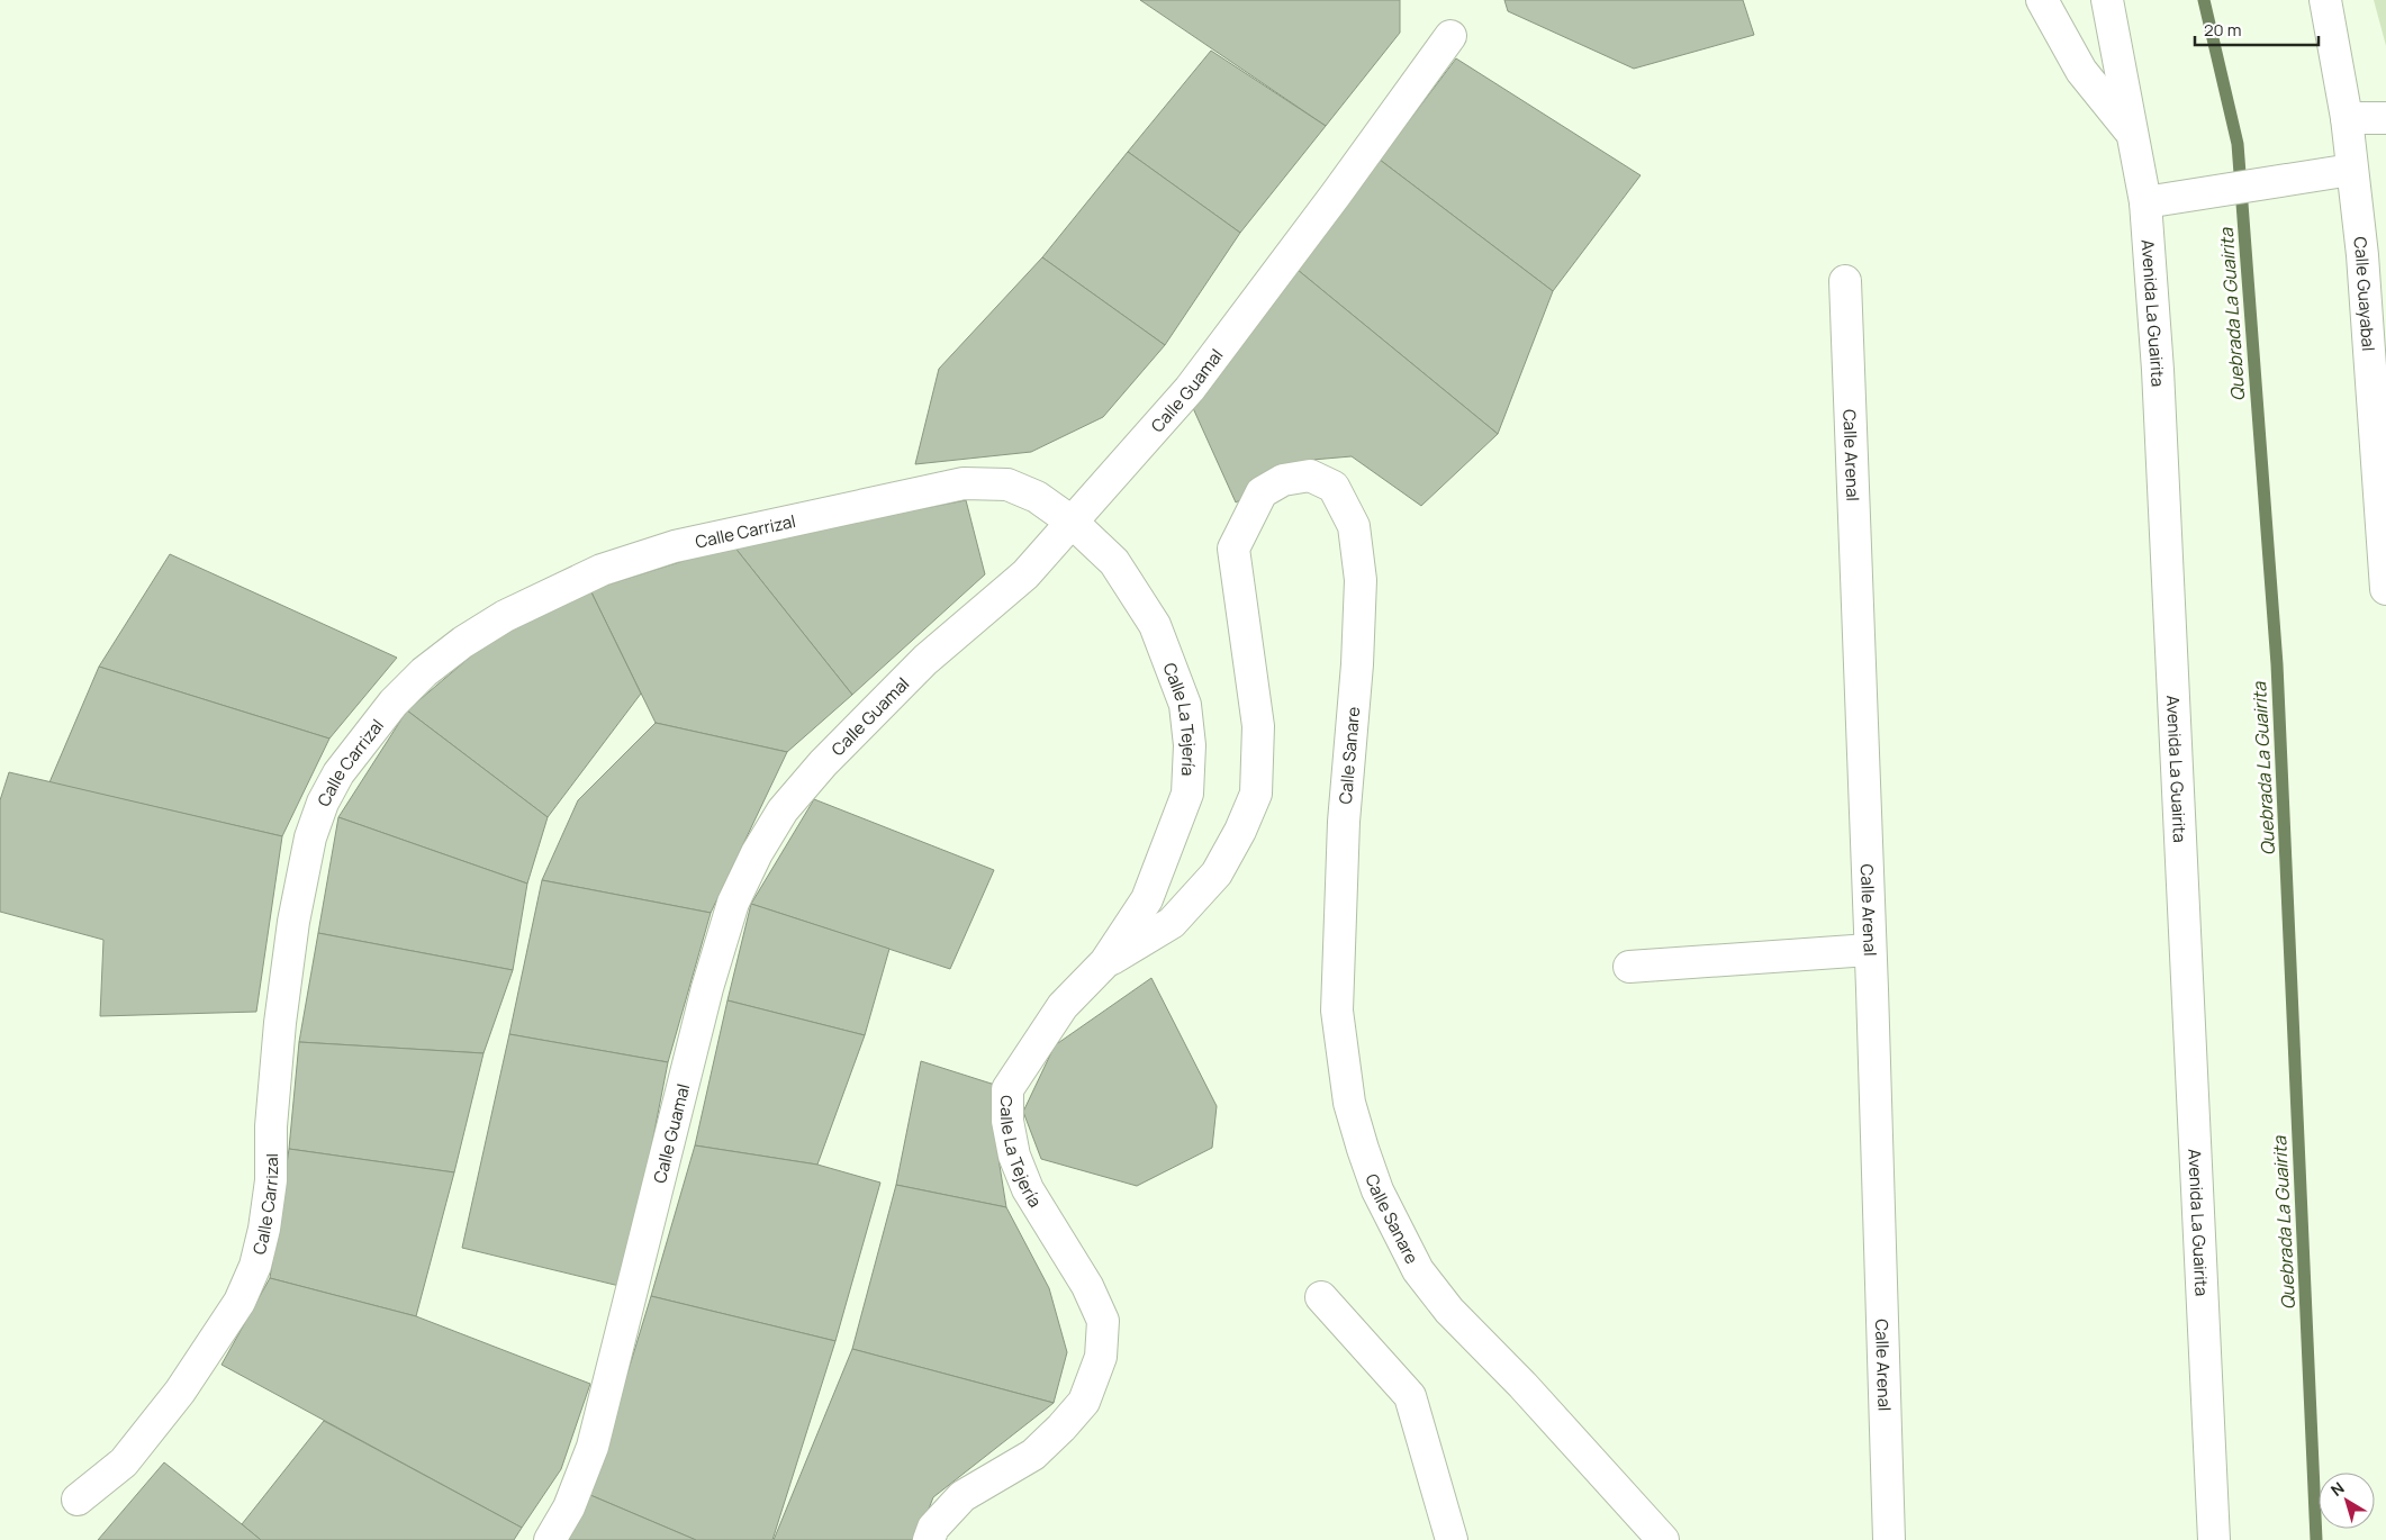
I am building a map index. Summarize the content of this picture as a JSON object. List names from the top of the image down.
{
  "streets": {
    "street": [
      "Calle Guayabal",
      "Avenida La Guairita",
      "Calle Guamal",
      "Calle Arenal",
      "Calle Carrizal",
      "Calle La Tejería",
      "Calle Sanare"
    ]
  },
  "crossings": [
    ["Calle Guamal", "Calle Carrizal"],
    ["Calle Guamal", "Calle La Tejería"],
    ["Calle Carrizal", "Calle La Tejería"],
    ["Calle La Tejería", "Calle Sanare"]
  ],
  "water": ["Quebrada La Guairita"],
  "scale_bar": "20 m",
  "north": "top left"
}
